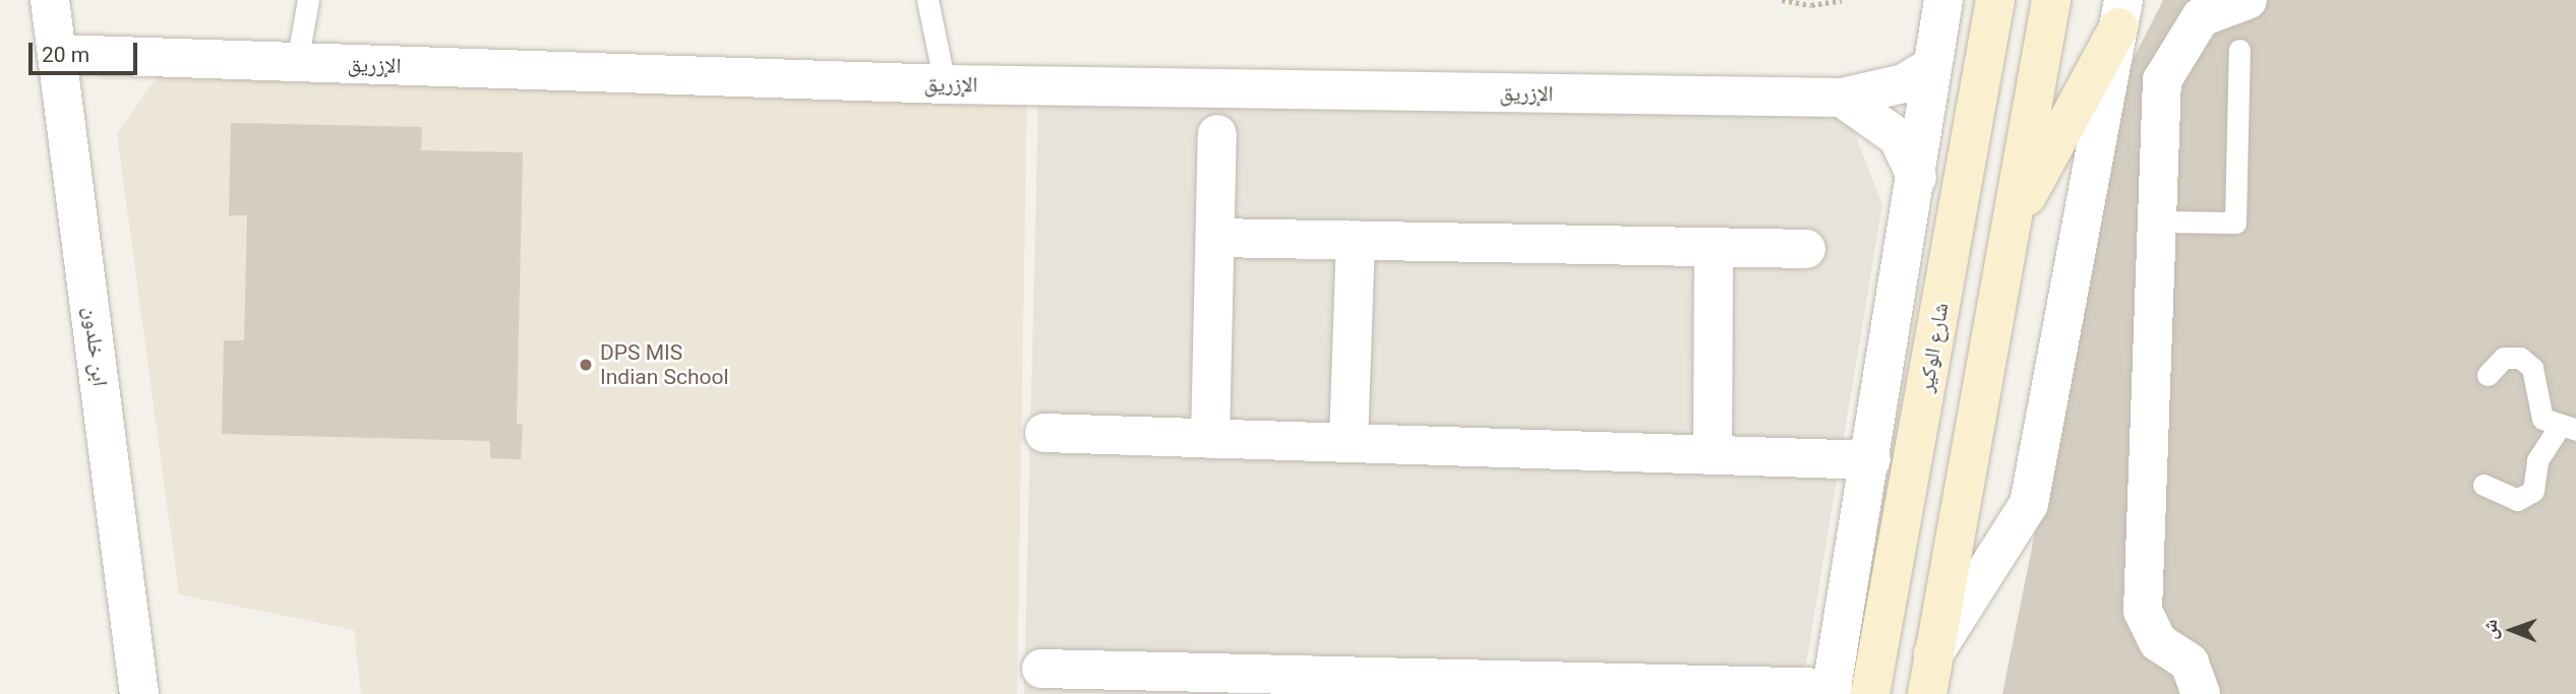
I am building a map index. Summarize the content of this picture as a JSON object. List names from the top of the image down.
{
  "streets": {
    "street": ["الإزريق", "ابن خلدون", "شارع الوكير"]
  },
  "crossings": [
    ["الإزريق", "ابن خلدون"],
    ["الإزريق", "شارع الوكير"]
  ],
  "places": ["DPS MIS Indian School"],
  "scale_bar": "20 m",
  "north": "left"
}
